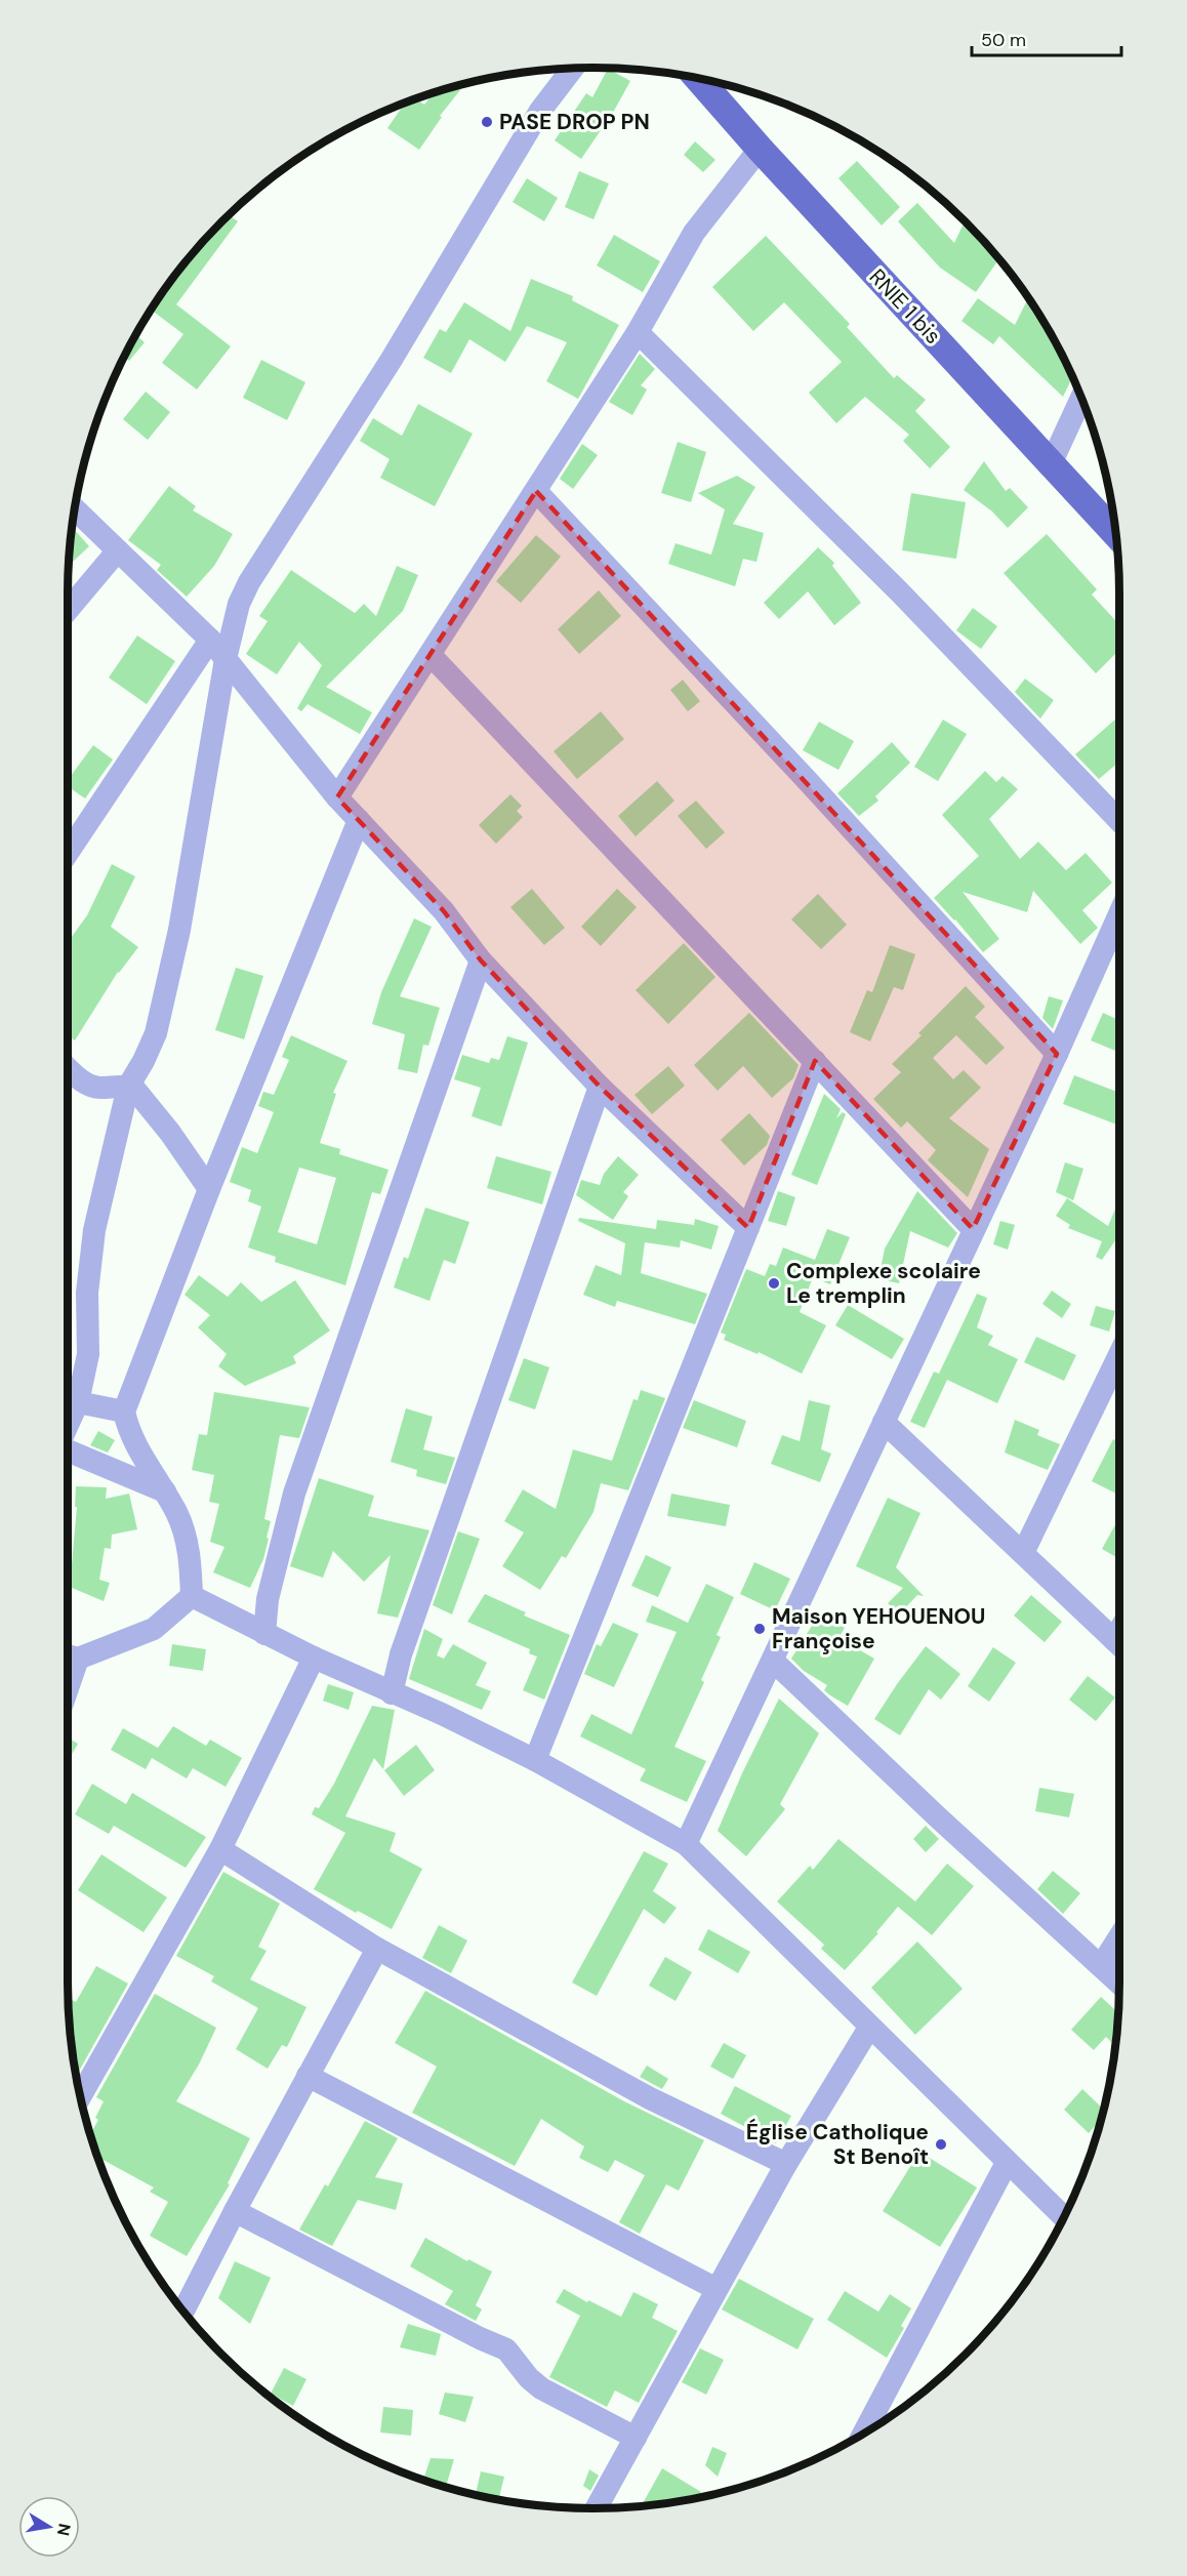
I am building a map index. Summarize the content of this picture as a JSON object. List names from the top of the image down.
{
  "streets": {
    "main road": ["RNIE 1 bis"]
  },
  "places": [
    "PASE DROP PN",
    "Complexe scolaire Le tremplin",
    "Maison YEHOUENOU Françoise",
    "Église Catholique St Benoît"
  ],
  "scale_bar": "50 m",
  "north": "right"
}
